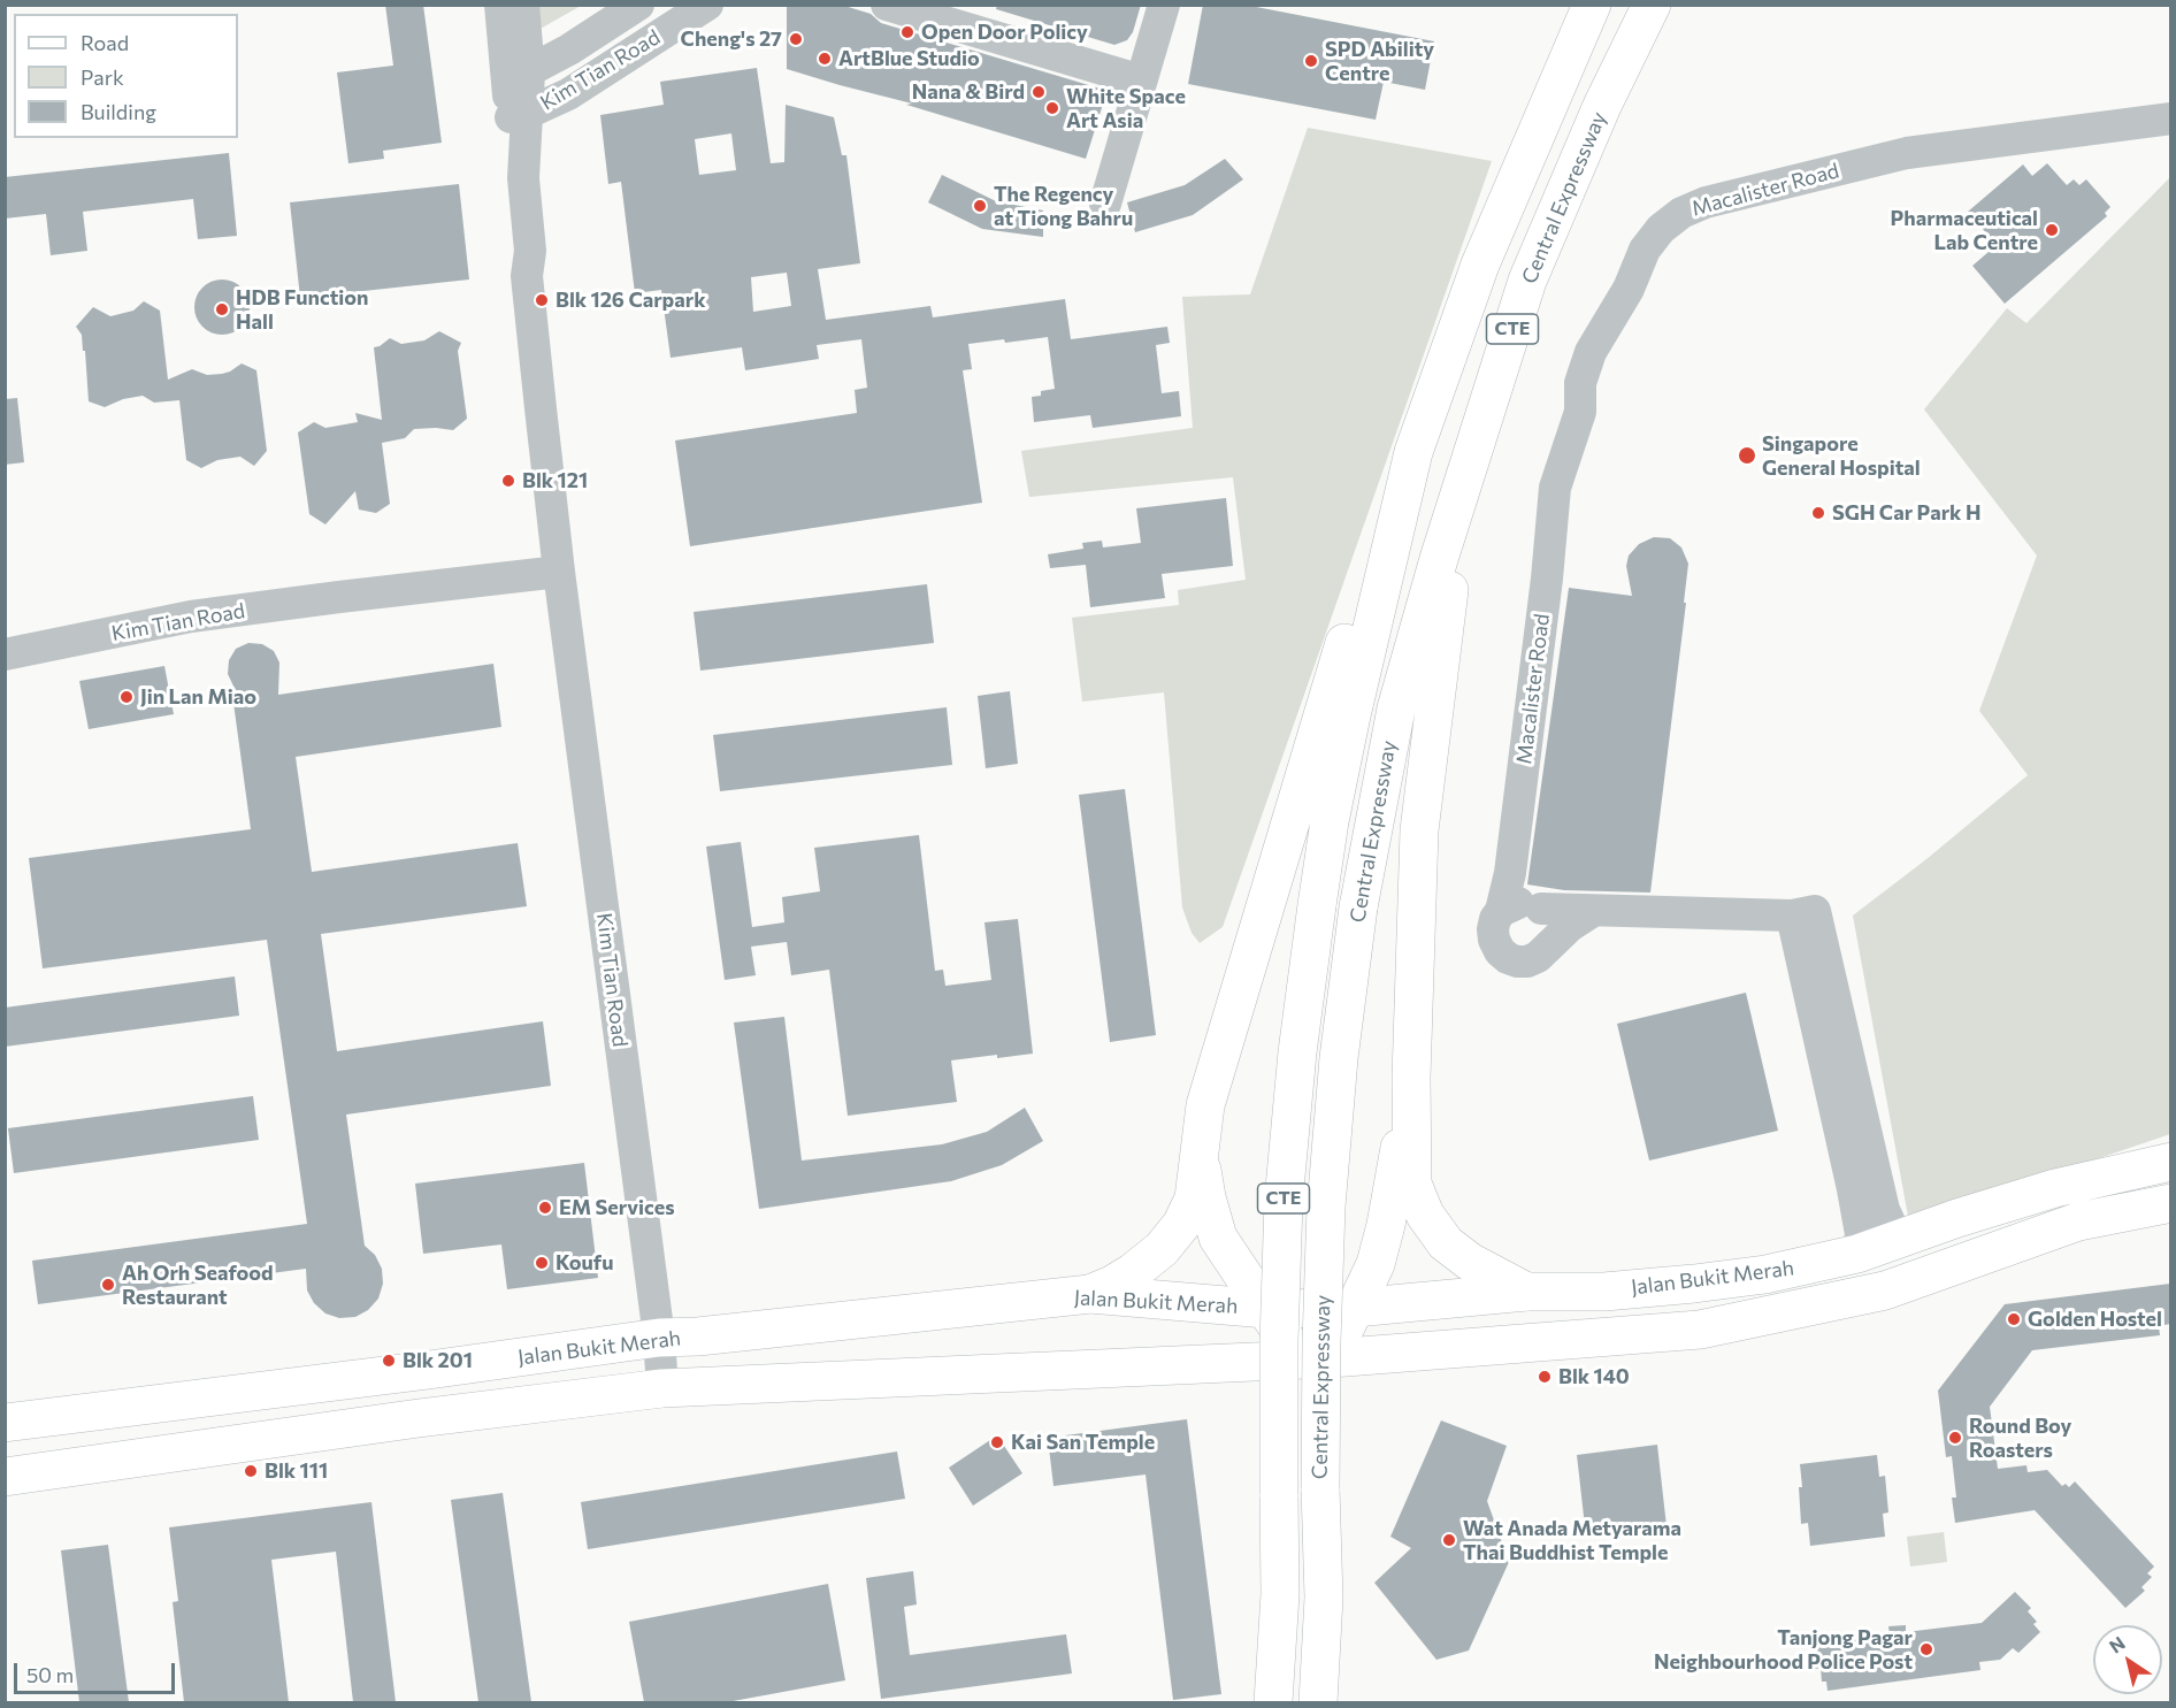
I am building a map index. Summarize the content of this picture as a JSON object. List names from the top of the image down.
{
  "streets": {
    "main road": ["Central Expressway", "CTE", "Jalan Bukit Merah"],
    "street": ["Kim Tian Road", "Macalister Road"]
  },
  "crossings": [
    ["Kim Tian Road", "Jalan Bukit Merah"]
  ],
  "places": [
    "Open Door Policy",
    "Cheng's 27",
    "ArtBlue Studio",
    "SPD Ability Centre",
    "Nana & Bird",
    "White Space Art Asia",
    "The Regency at Tiong Bahru",
    "Pharmaceutical Lab Centre",
    "Blk 126 Carpark",
    "HDB Function Hall",
    "Singapore General Hospital",
    "Blk 121",
    "SGH Car Park H",
    "Jin Lan Miao",
    "EM Services",
    "Koufu",
    "Ah Orh Seafood Restaurant",
    "Golden Hostel",
    "Blk 201",
    "Blk 140",
    "Round Boy Roasters",
    "Kai San Temple",
    "Blk 111",
    "Wat Anada Metyarama Thai Buddhist Temple",
    "Tanjong Pagar Neighbourhood Police Post"
  ],
  "legend": ["Road", "Park", "Building"],
  "scale_bar": "50 m",
  "north": "top left"
}
